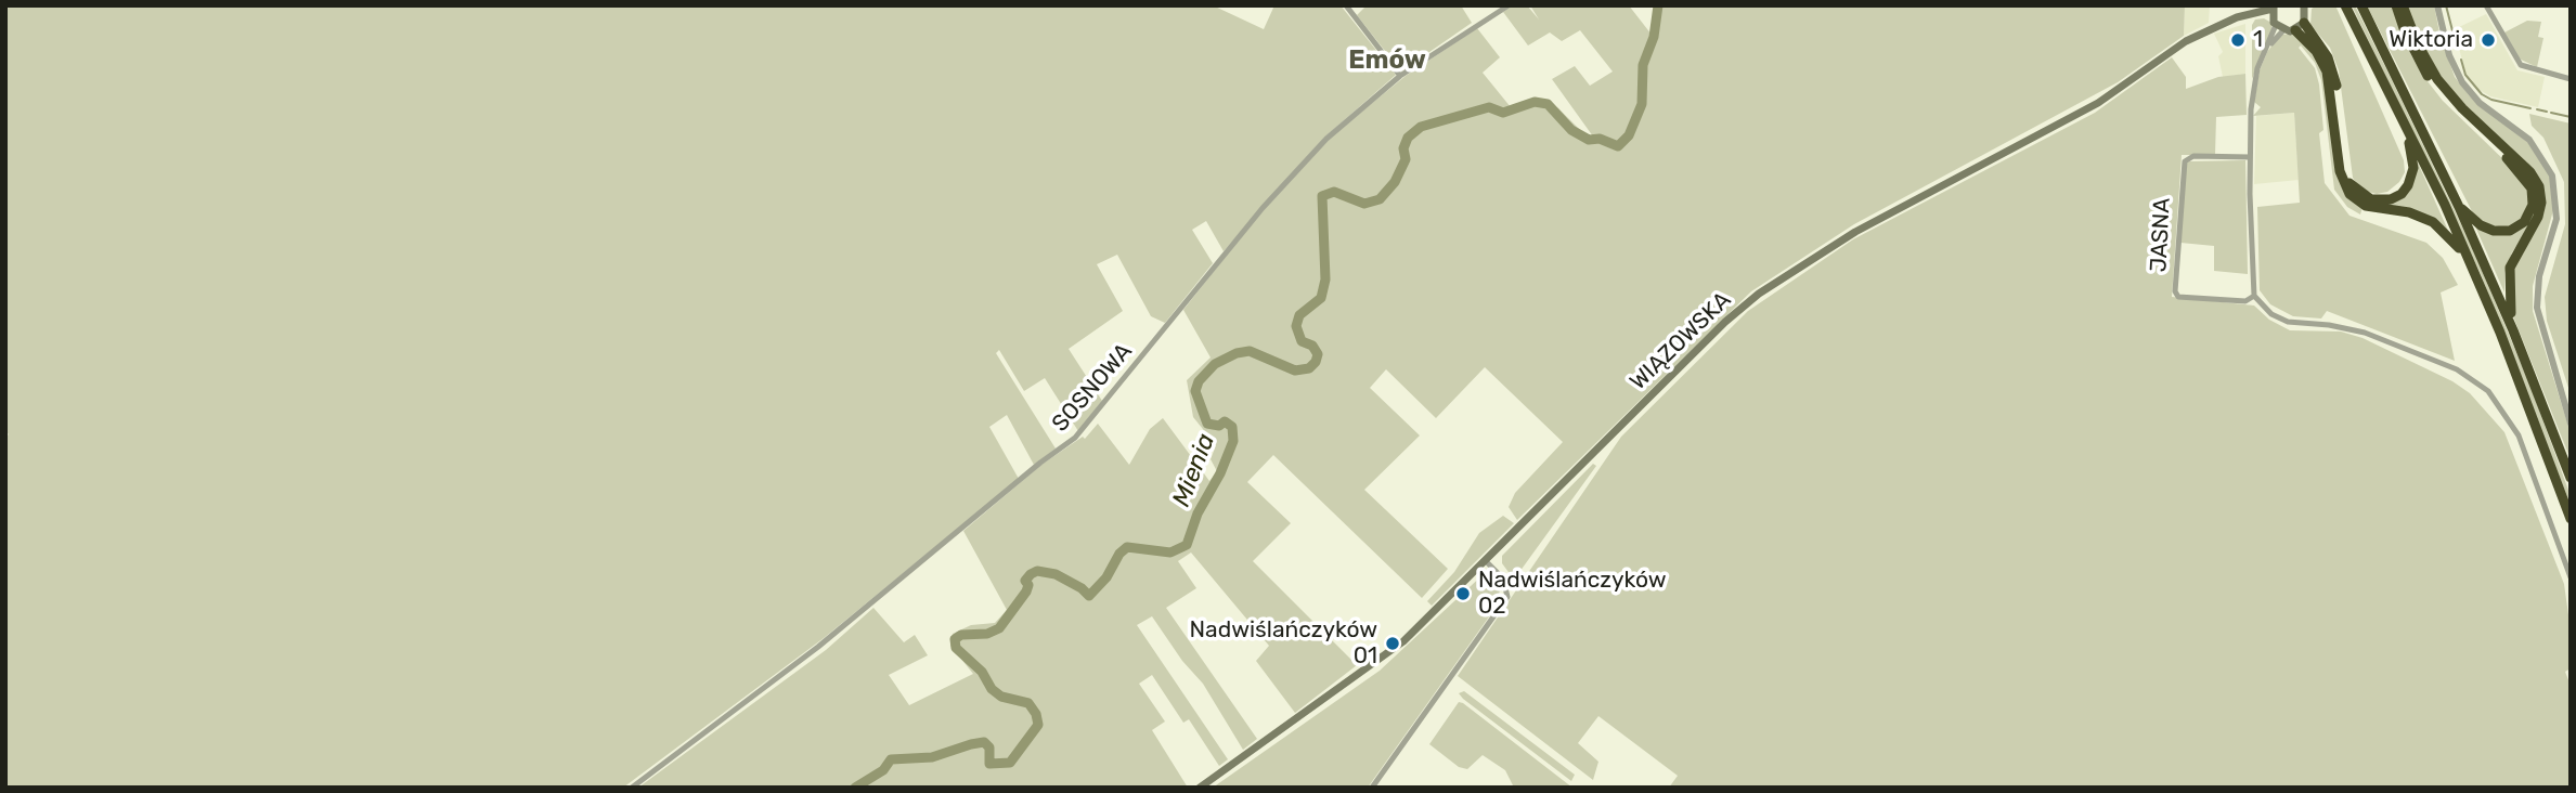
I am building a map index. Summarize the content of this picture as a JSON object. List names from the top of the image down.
{
  "streets": {
    "main road": ["WIĄZOWSKA"],
    "street": ["JASNA", "SOSNOWA"]
  },
  "districts": ["Emów"],
  "water": ["Mienia"],
  "places": [
    "1",
    "Wiktoria",
    "Nadwiślańczyków 02",
    "Nadwiślańczyków 01"
  ]
}
